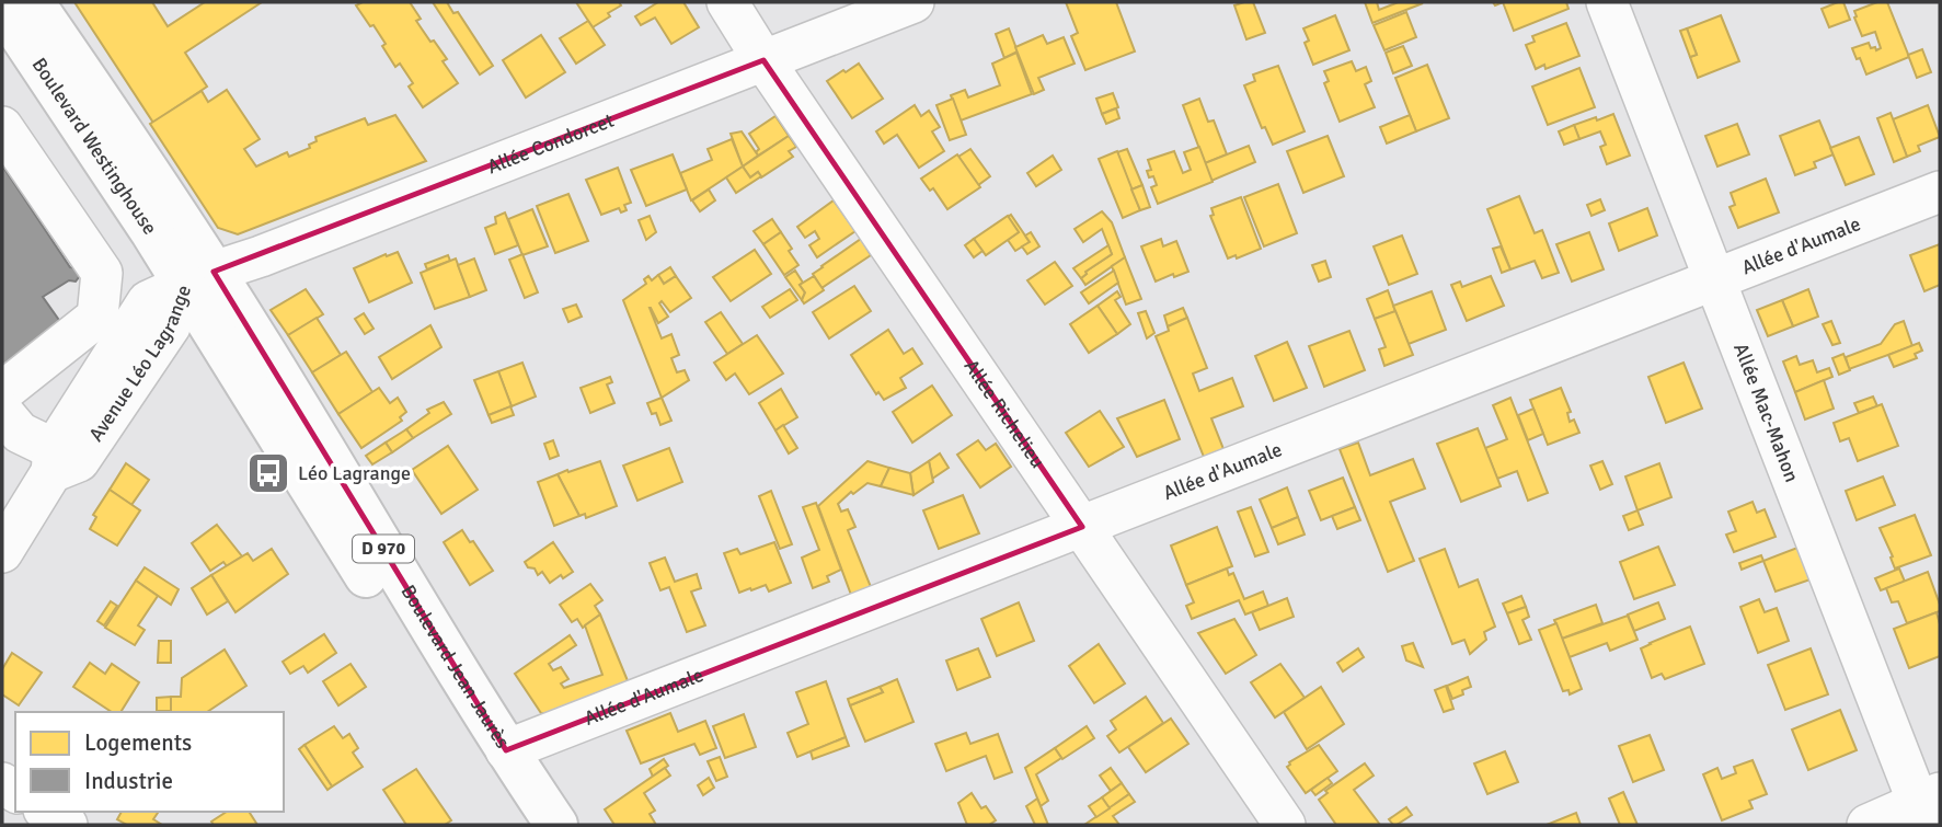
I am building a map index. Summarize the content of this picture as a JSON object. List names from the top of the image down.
{
  "streets": {
    "main road": ["Boulevard Westinghouse", "D 970", "Boulevard Jean Jaurès"],
    "street": [
      "Allée Condorcet",
      "Allée d'Aumale",
      "Avenue Léo Lagrange",
      "Allée Richelieu",
      "Allée Mac-Mahon"
    ]
  },
  "crossings": [
    ["Allée Condorcet", "Boulevard Westinghouse"],
    ["Allée Condorcet", "Avenue Léo Lagrange"],
    ["Allée Condorcet", "Allée Richelieu"],
    ["Allée Condorcet", "Boulevard Jean Jaurès"],
    ["Boulevard Westinghouse", "Avenue Léo Lagrange"],
    ["Boulevard Westinghouse", "Boulevard Jean Jaurès"],
    ["Allée d'Aumale", "Allée Richelieu"],
    ["Allée d'Aumale", "Allée Mac-Mahon"],
    ["Allée d'Aumale", "Boulevard Jean Jaurès"],
    ["Avenue Léo Lagrange", "Boulevard Jean Jaurès"]
  ],
  "places": {
    "bus stop": ["Léo Lagrange"]
  },
  "legend": ["Logements", "Industrie"]
}
